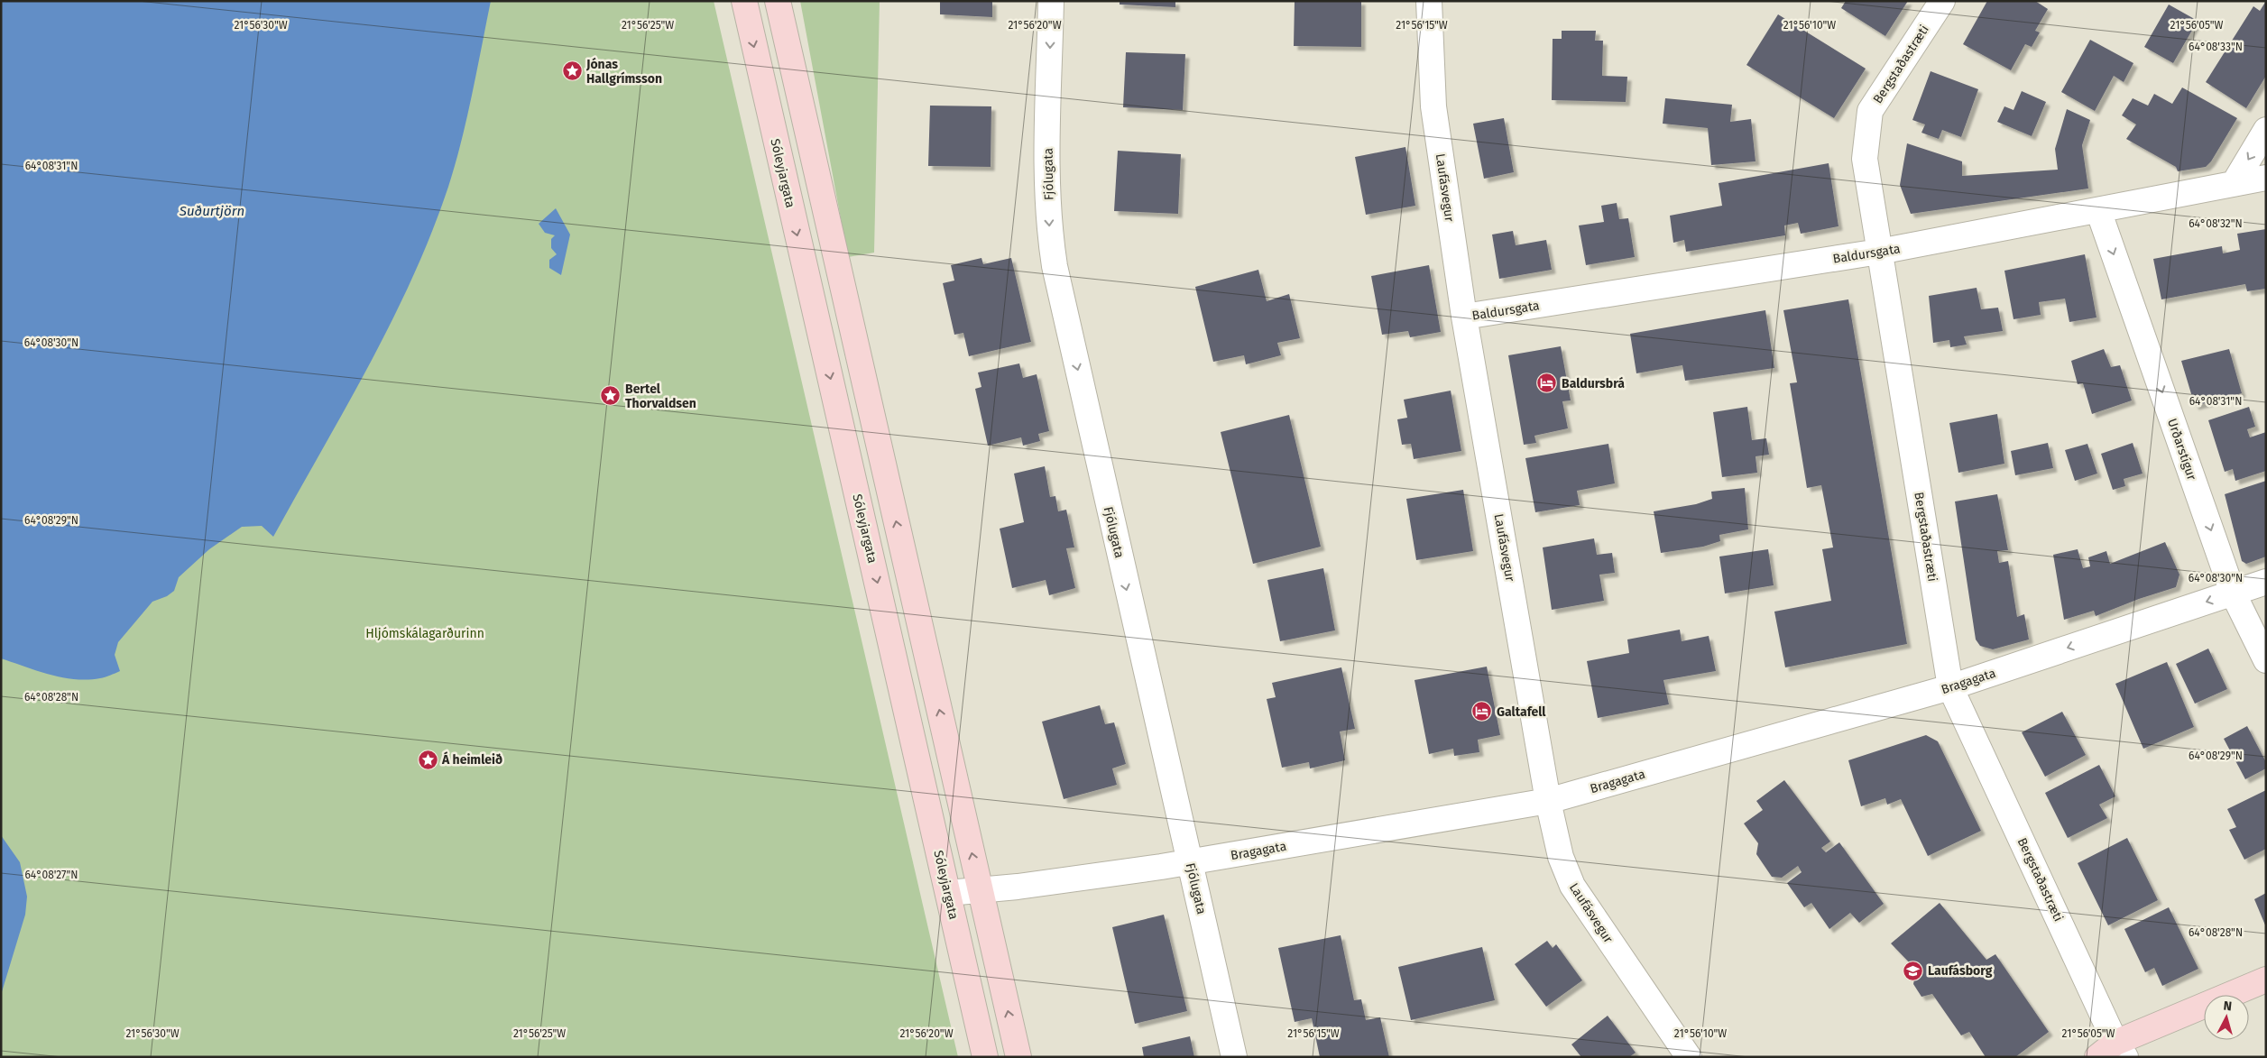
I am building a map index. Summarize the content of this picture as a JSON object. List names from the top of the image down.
{
  "streets": {
    "main road": ["Sóleyjargata"],
    "street": [
      "Bergstaðastræti",
      "Fjólugata",
      "Laufásvegur",
      "Baldursgata",
      "Urðarstígur",
      "Bragagata"
    ]
  },
  "crossings": [
    ["Bergstaðastræti", "Baldursgata"],
    ["Bergstaðastræti", "Bragagata"],
    ["Sóleyjargata", "Bragagata"],
    ["Fjólugata", "Bragagata"],
    ["Laufásvegur", "Baldursgata"],
    ["Laufásvegur", "Bragagata"],
    ["Baldursgata", "Urðarstígur"],
    ["Urðarstígur", "Bragagata"]
  ],
  "one_way": ["Fjólugata", "Urðarstígur"],
  "water": ["Suðurtjörn"],
  "parks": ["Hljómskálagarðurinn"],
  "places": {
    "place": ["Jónas Hallgrímsson", "Bertel Thorvaldsen", "Á heimleið"],
    "hotel": ["Baldursbrá", "Galtafell"],
    "school or university": ["Laufásborg"]
  },
  "north": "top",
  "coordinates": [
    "21°56'30\"W",
    "21°56'25\"W",
    "21°56'20\"W",
    "21°56'15\"W",
    "21°56'10\"W",
    "21°56'05\"W",
    "64°08'33\"N",
    "64°08'31\"N",
    "64°08'32\"N",
    "64°08'30\"N",
    "64°08'29\"N",
    "64°08'28\"N",
    "64°08'27\"N"
  ]
}
